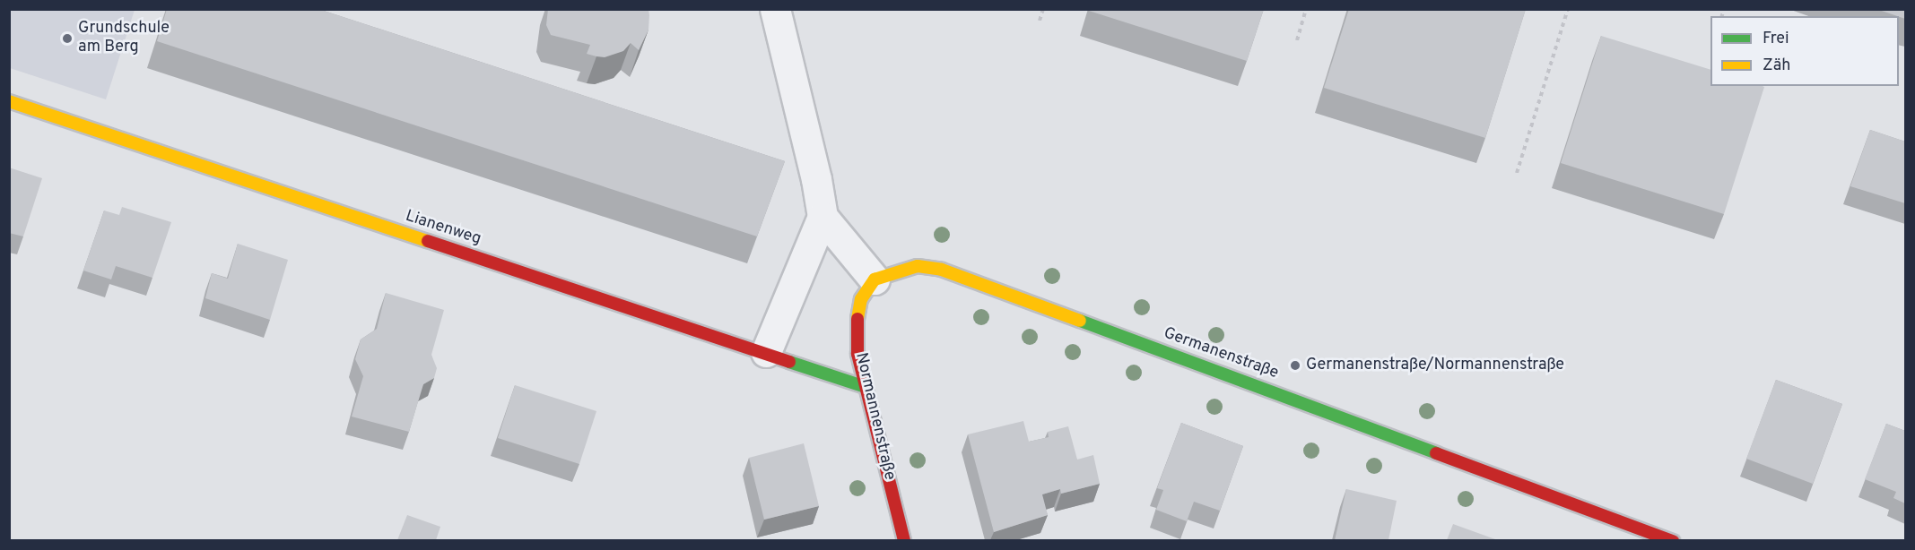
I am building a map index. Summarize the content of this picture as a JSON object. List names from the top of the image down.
{
  "streets": {
    "street": ["Lianenweg", "Germanenstraße", "Normannenstraße"]
  },
  "crossings": [
    ["Lianenweg", "Normannenstraße"],
    ["Germanenstraße", "Normannenstraße"]
  ],
  "places": ["Grundschule am Berg", "Germanenstraße/Normannenstraße"],
  "legend": ["Frei", "Zäh"]
}
